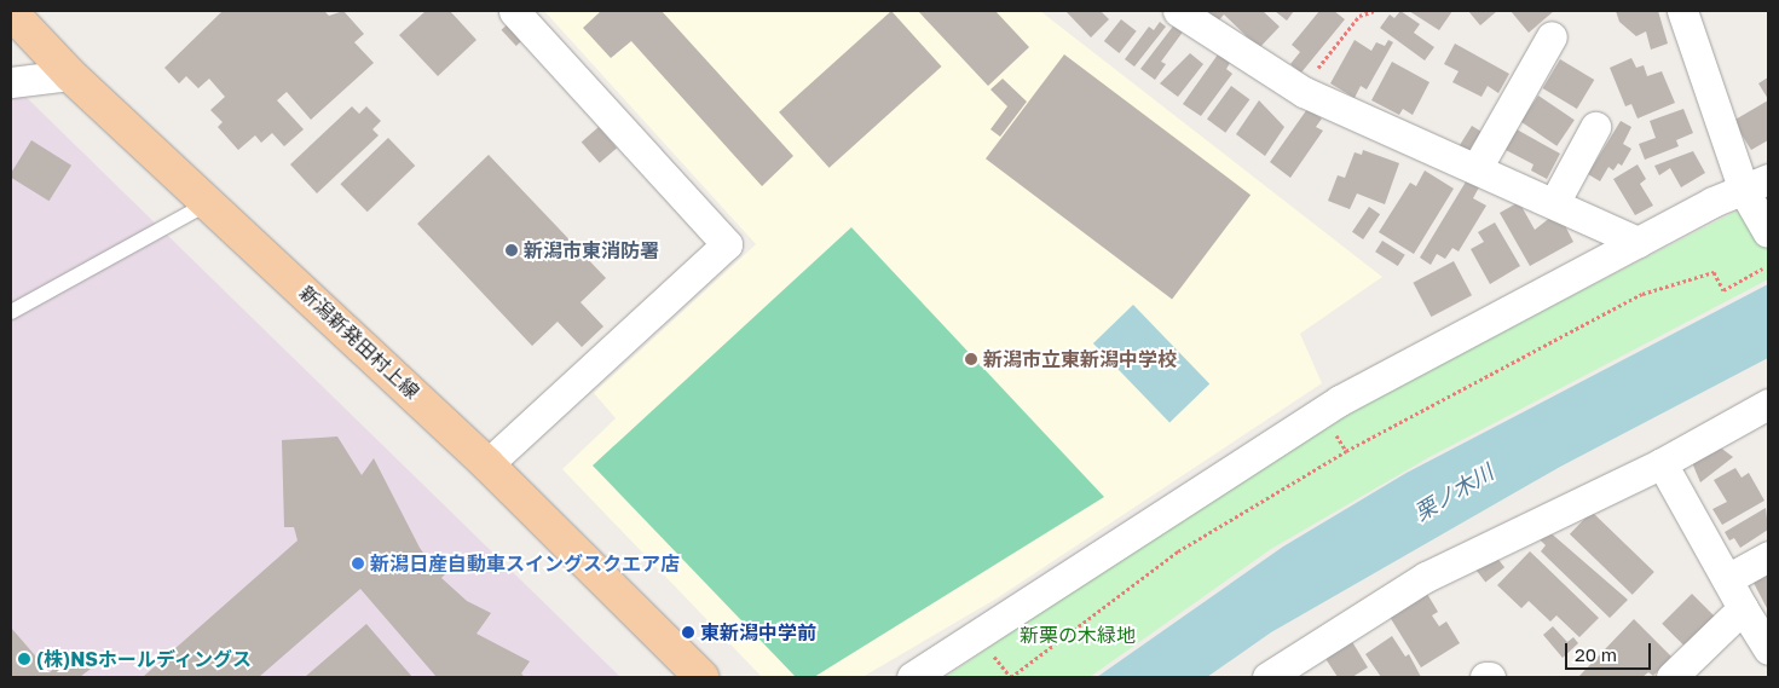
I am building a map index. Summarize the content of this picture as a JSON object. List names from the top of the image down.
{
  "streets": {
    "main road": ["新潟新発田村上線"]
  },
  "water": ["栗ノ木川"],
  "parks": ["新栗の木緑地"],
  "places": [
    "新潟市東消防署",
    "新潟市立東新潟中学校",
    "新潟日産自動車スイングスクエア店",
    "東新潟中学前",
    "(株)NSホールディングス"
  ],
  "scale_bar": "20 m"
}
